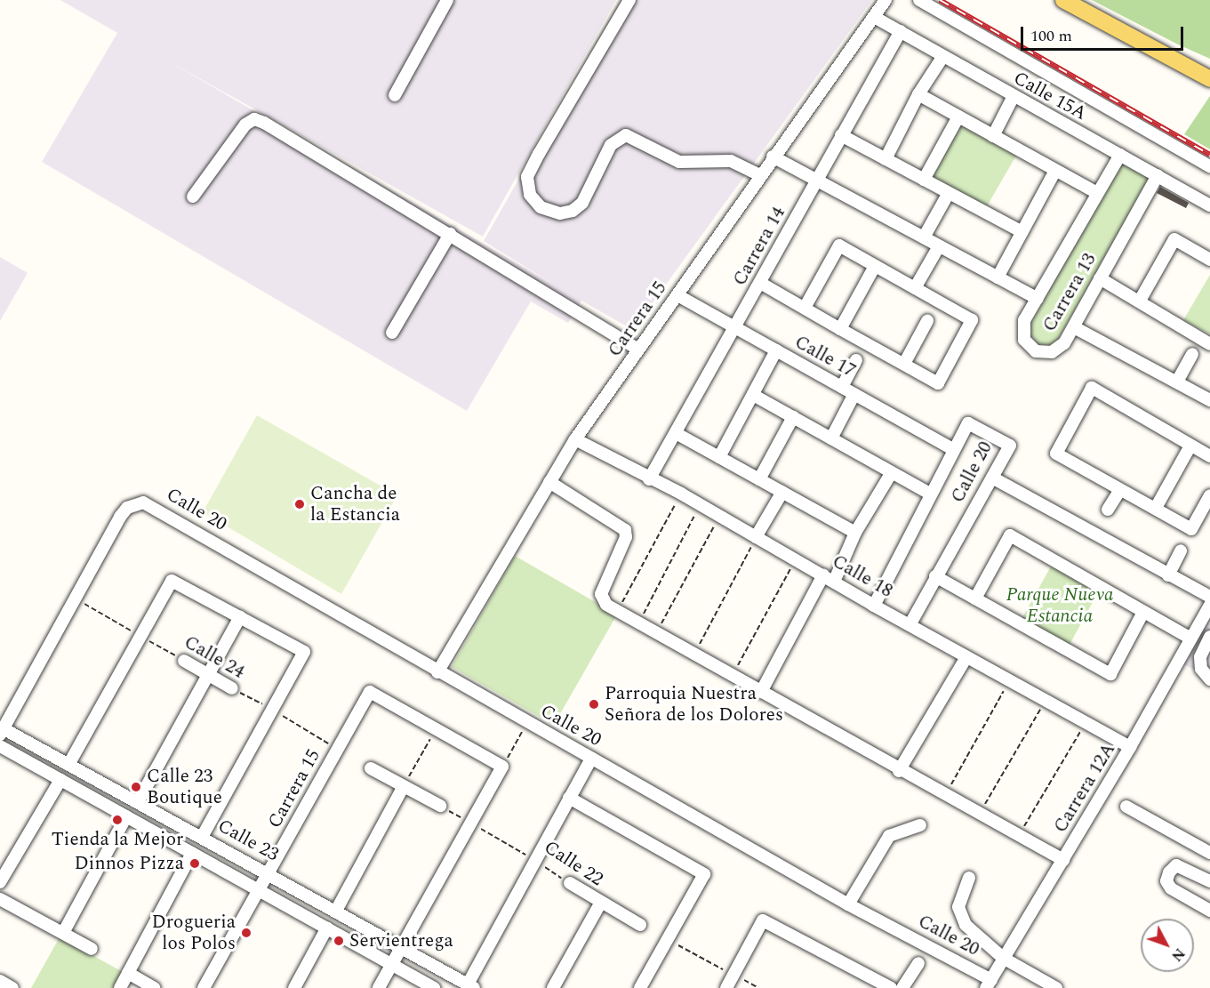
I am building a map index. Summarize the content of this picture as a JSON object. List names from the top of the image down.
{
  "streets": {
    "street": [
      "Calle 15A",
      "Carrera 14",
      "Carrera 13",
      "Carrera 15",
      "Calle 17",
      "Calle 20",
      "Calle 18",
      "Calle 24",
      "Carrera 12A",
      "Calle 23",
      "Calle 22"
    ]
  },
  "crossings": [
    ["Calle 15A", "Carrera 14"],
    ["Calle 15A", "Carrera 13"],
    ["Calle 15A", "Carrera 15"],
    ["Carrera 14", "Calle 17"],
    ["Carrera 14", "Calle 18"],
    ["Carrera 15", "Calle 17"],
    ["Carrera 15", "Calle 20"],
    ["Carrera 15", "Calle 18"],
    ["Carrera 15", "Calle 24"],
    ["Carrera 15", "Calle 23"],
    ["Calle 17", "Calle 20"],
    ["Calle 20", "Calle 18"],
    ["Calle 20", "Calle 24"],
    ["Calle 20", "Carrera 12A"],
    ["Calle 18", "Carrera 12A"]
  ],
  "parks": ["Parque Nueva Estancia"],
  "places": [
    "Cancha de la Estancia",
    "Parroquia Nuestra Señora de los Dolores",
    "Calle 23 Boutique",
    "Tienda la Mejor",
    "Dinnos Pizza",
    "Drogueria los Polos",
    "Servientrega"
  ],
  "scale_bar": "100 m",
  "north": "bottom right"
}
